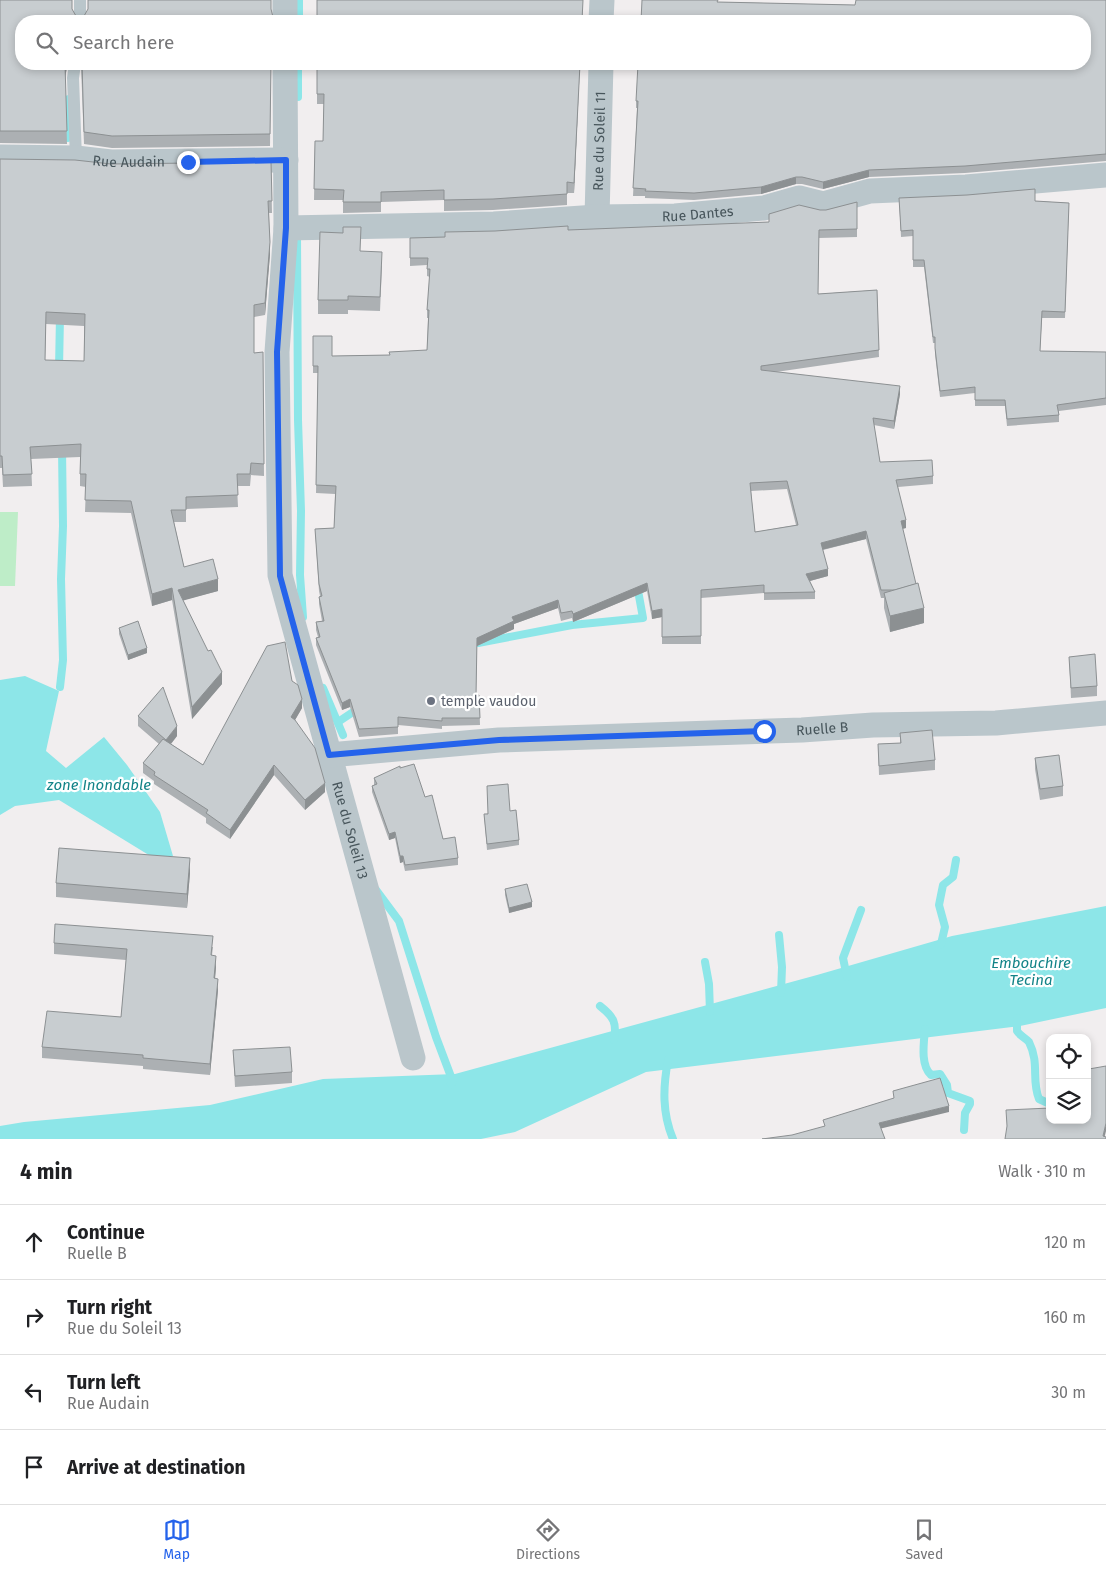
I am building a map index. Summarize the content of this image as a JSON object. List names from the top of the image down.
{
  "streets": {
    "street": [
      "Rue du Soleil 11",
      "Rue Audain",
      "Rue Dantes",
      "Ruelle B",
      "Rue du Soleil 13"
    ]
  },
  "crossings": [
    ["Rue du Soleil 11", "Rue Dantes"],
    ["Rue Audain", "Rue du Soleil 13"],
    ["Rue Dantes", "Rue du Soleil 13"],
    ["Ruelle B", "Rue du Soleil 13"]
  ],
  "water": ["zone Inondable", "Embouchire Tecina"],
  "places": ["temple vaudou"],
  "page": {
    "search": "Search here",
    "heading": ["4 min", "Walk · 310 m"],
    "list": [
      ["Continue", "Ruelle B", "120 m"],
      ["Turn right", "Rue du Soleil 13", "160 m"],
      ["Turn left", "Rue Audain", "30 m"],
      "Arrive at destination"
    ],
    "nav": ["Map", "Directions", "Saved"]
  }
}
